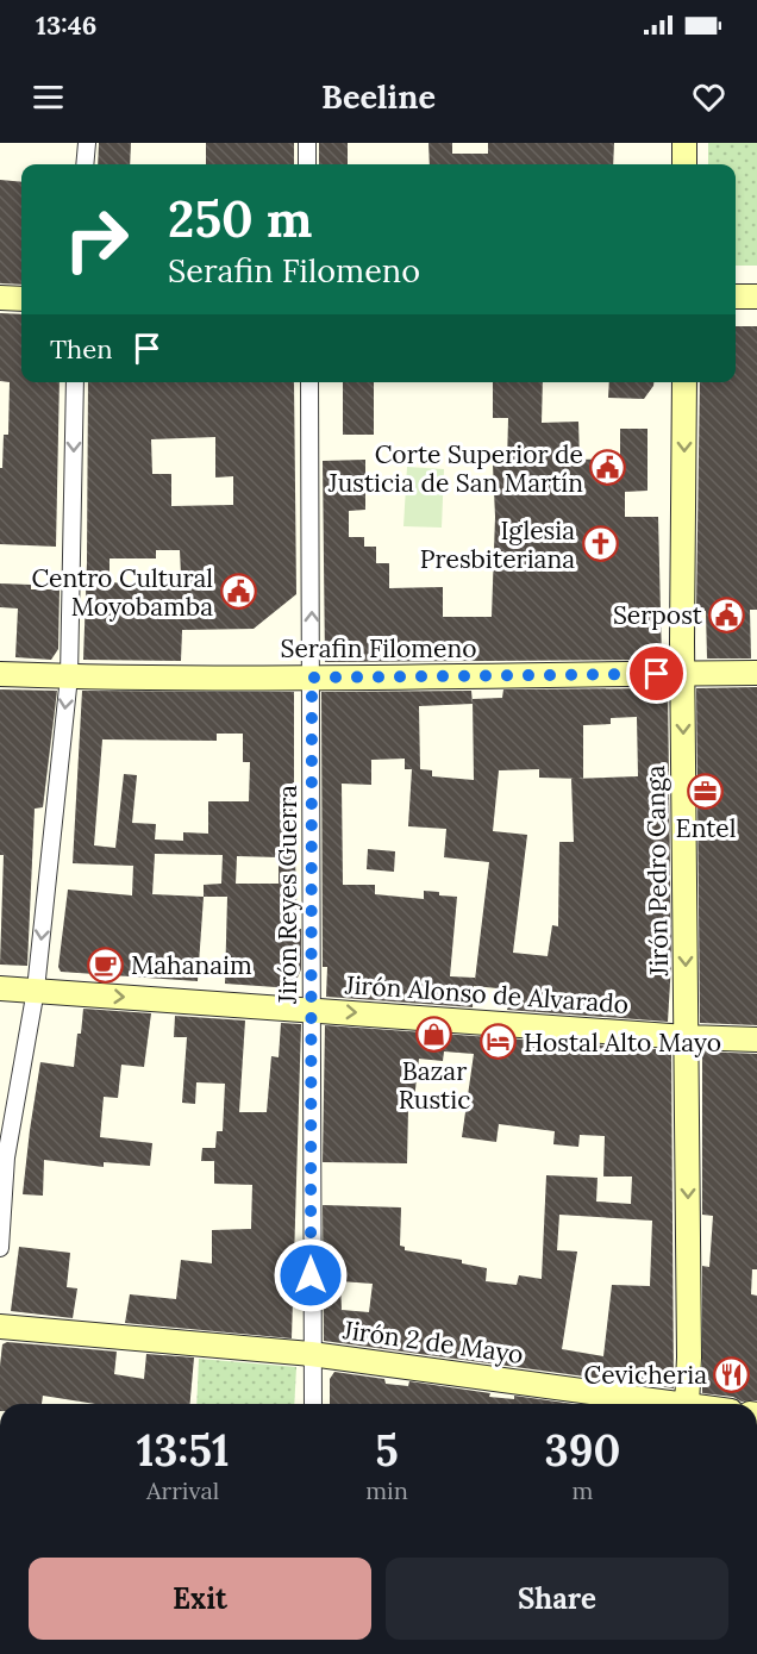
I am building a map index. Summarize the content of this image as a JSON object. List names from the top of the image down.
{
  "streets": {
    "street": [
      "Serafin Filomeno",
      "Jirón Pedro Canga",
      "Jirón Reyes Guerra",
      "Jirón Alonso de Alvarado",
      "Jirón 2 de Mayo"
    ]
  },
  "crossings": [
    ["Serafin Filomeno", "Jirón Pedro Canga"],
    ["Serafin Filomeno", "Jirón Reyes Guerra"],
    ["Jirón Pedro Canga", "Jirón Alonso de Alvarado"],
    ["Jirón Reyes Guerra", "Jirón Alonso de Alvarado"],
    ["Jirón Reyes Guerra", "Jirón 2 de Mayo"]
  ],
  "one_way": ["Jirón Pedro Canga", "Jirón Alonso de Alvarado"],
  "places": {
    "public building": ["Corte Superior de Justicia de San Martín", "Centro Cultural Moyobamba", "Serpost"],
    "church": ["Iglesia Presbiteriana"],
    "office": ["Entel"],
    "cafe": ["Mahanaim"],
    "shop": ["Bazar Rustic"],
    "hotel": ["Hostal Alto Mayo"],
    "restaurant": ["Cevicheria"]
  },
  "page": {
    "status": "13:46",
    "header": "Beeline",
    "turn": ["250 m", "Serafin Filomeno"],
    "then": "Then",
    "eta": [
      "13:51",
      "Arrival",
      "5",
      "min",
      "390",
      "m"
    ],
    "buttons": ["Exit", "Share"]
  }
}
